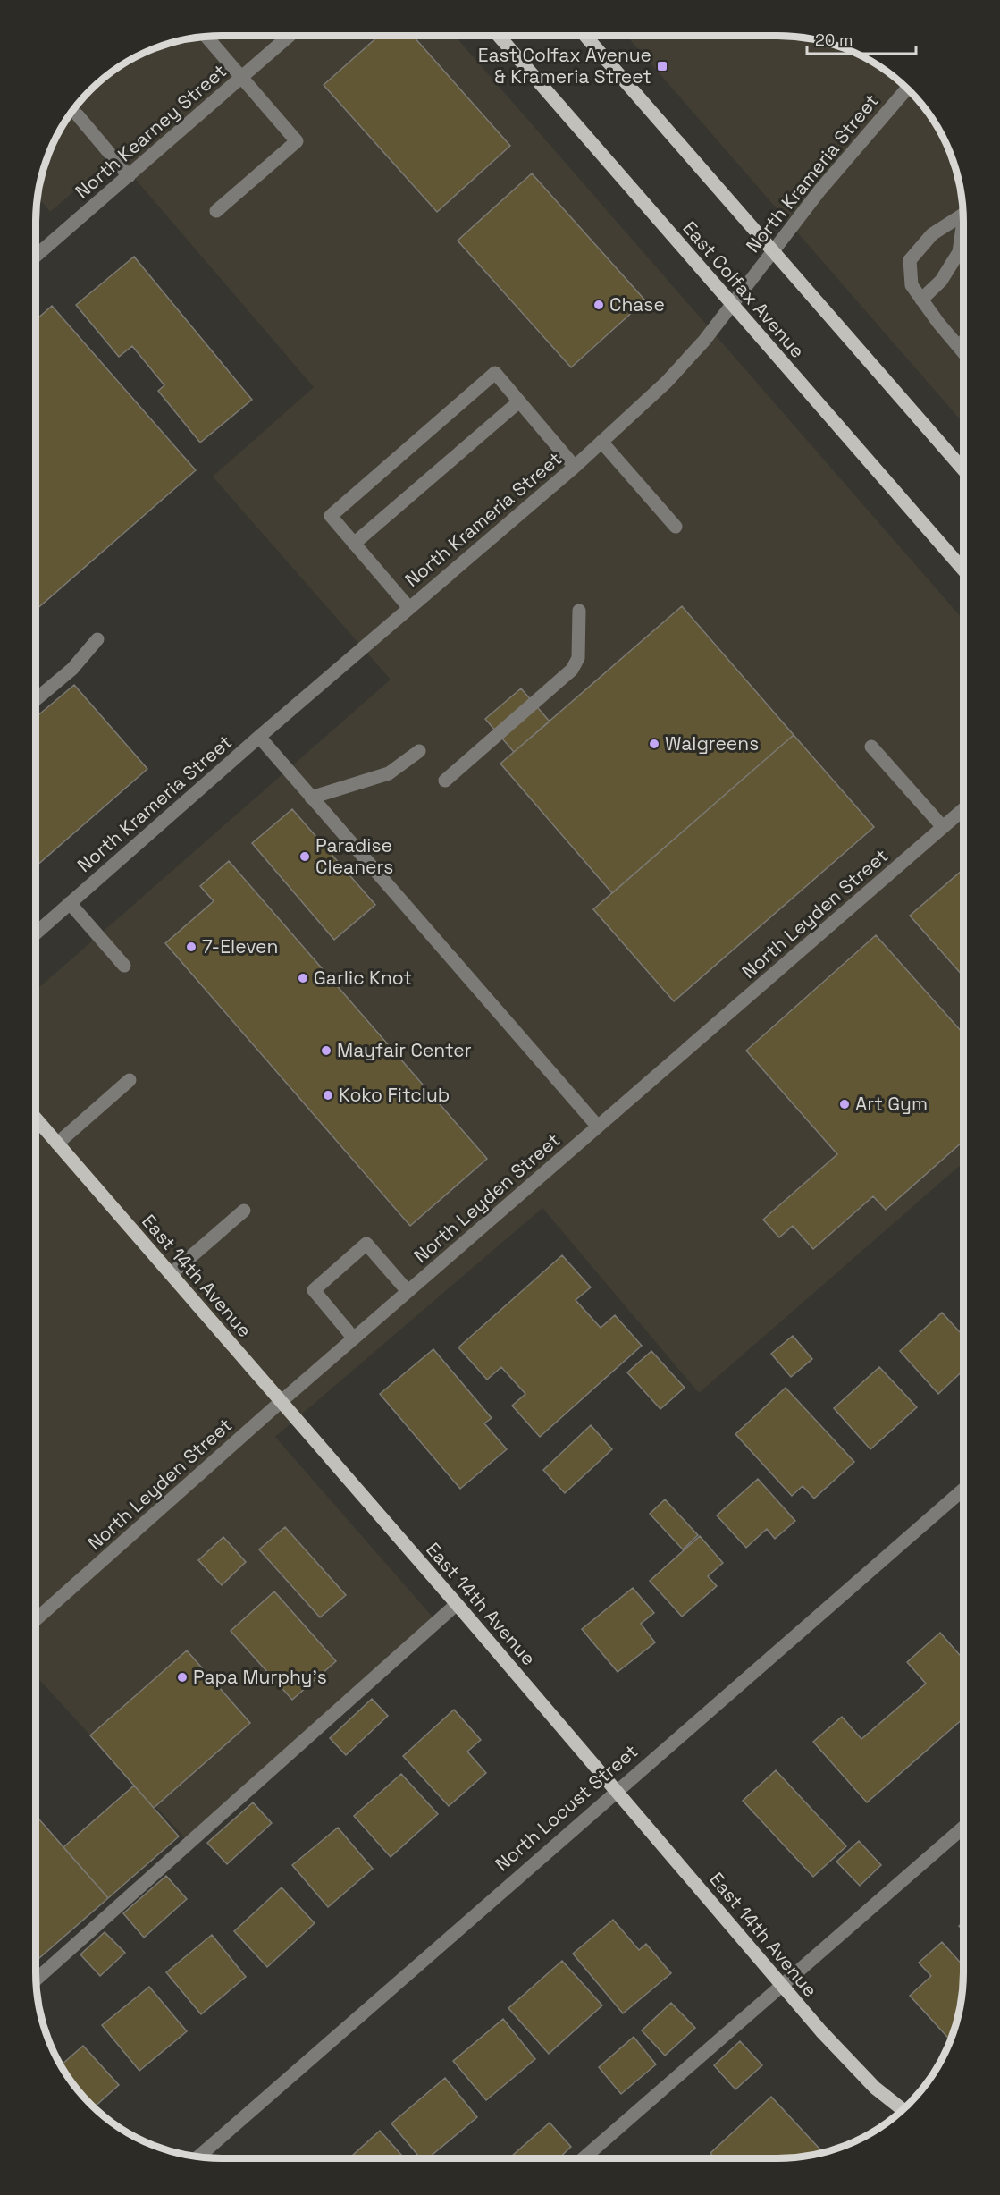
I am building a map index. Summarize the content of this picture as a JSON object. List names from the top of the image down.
{
  "streets": {
    "main road": ["East Colfax Avenue", "East 14th Avenue"],
    "street": [
      "North Kearney Street",
      "North Krameria Street",
      "North Leyden Street",
      "North Locust Street"
    ]
  },
  "crossings": [
    ["North Krameria Street", "East Colfax Avenue"],
    ["North Leyden Street", "East 14th Avenue"],
    ["East 14th Avenue", "North Locust Street"]
  ],
  "places": {
    "transit": ["East Colfax Avenue & Krameria Street"],
    "other": [
      "Chase",
      "Walgreens",
      "Paradise Cleaners",
      "7-Eleven",
      "Garlic Knot",
      "Mayfair Center",
      "Koko Fitclub",
      "Art Gym",
      "Papa Murphy's"
    ]
  },
  "scale_bar": "20 m"
}
